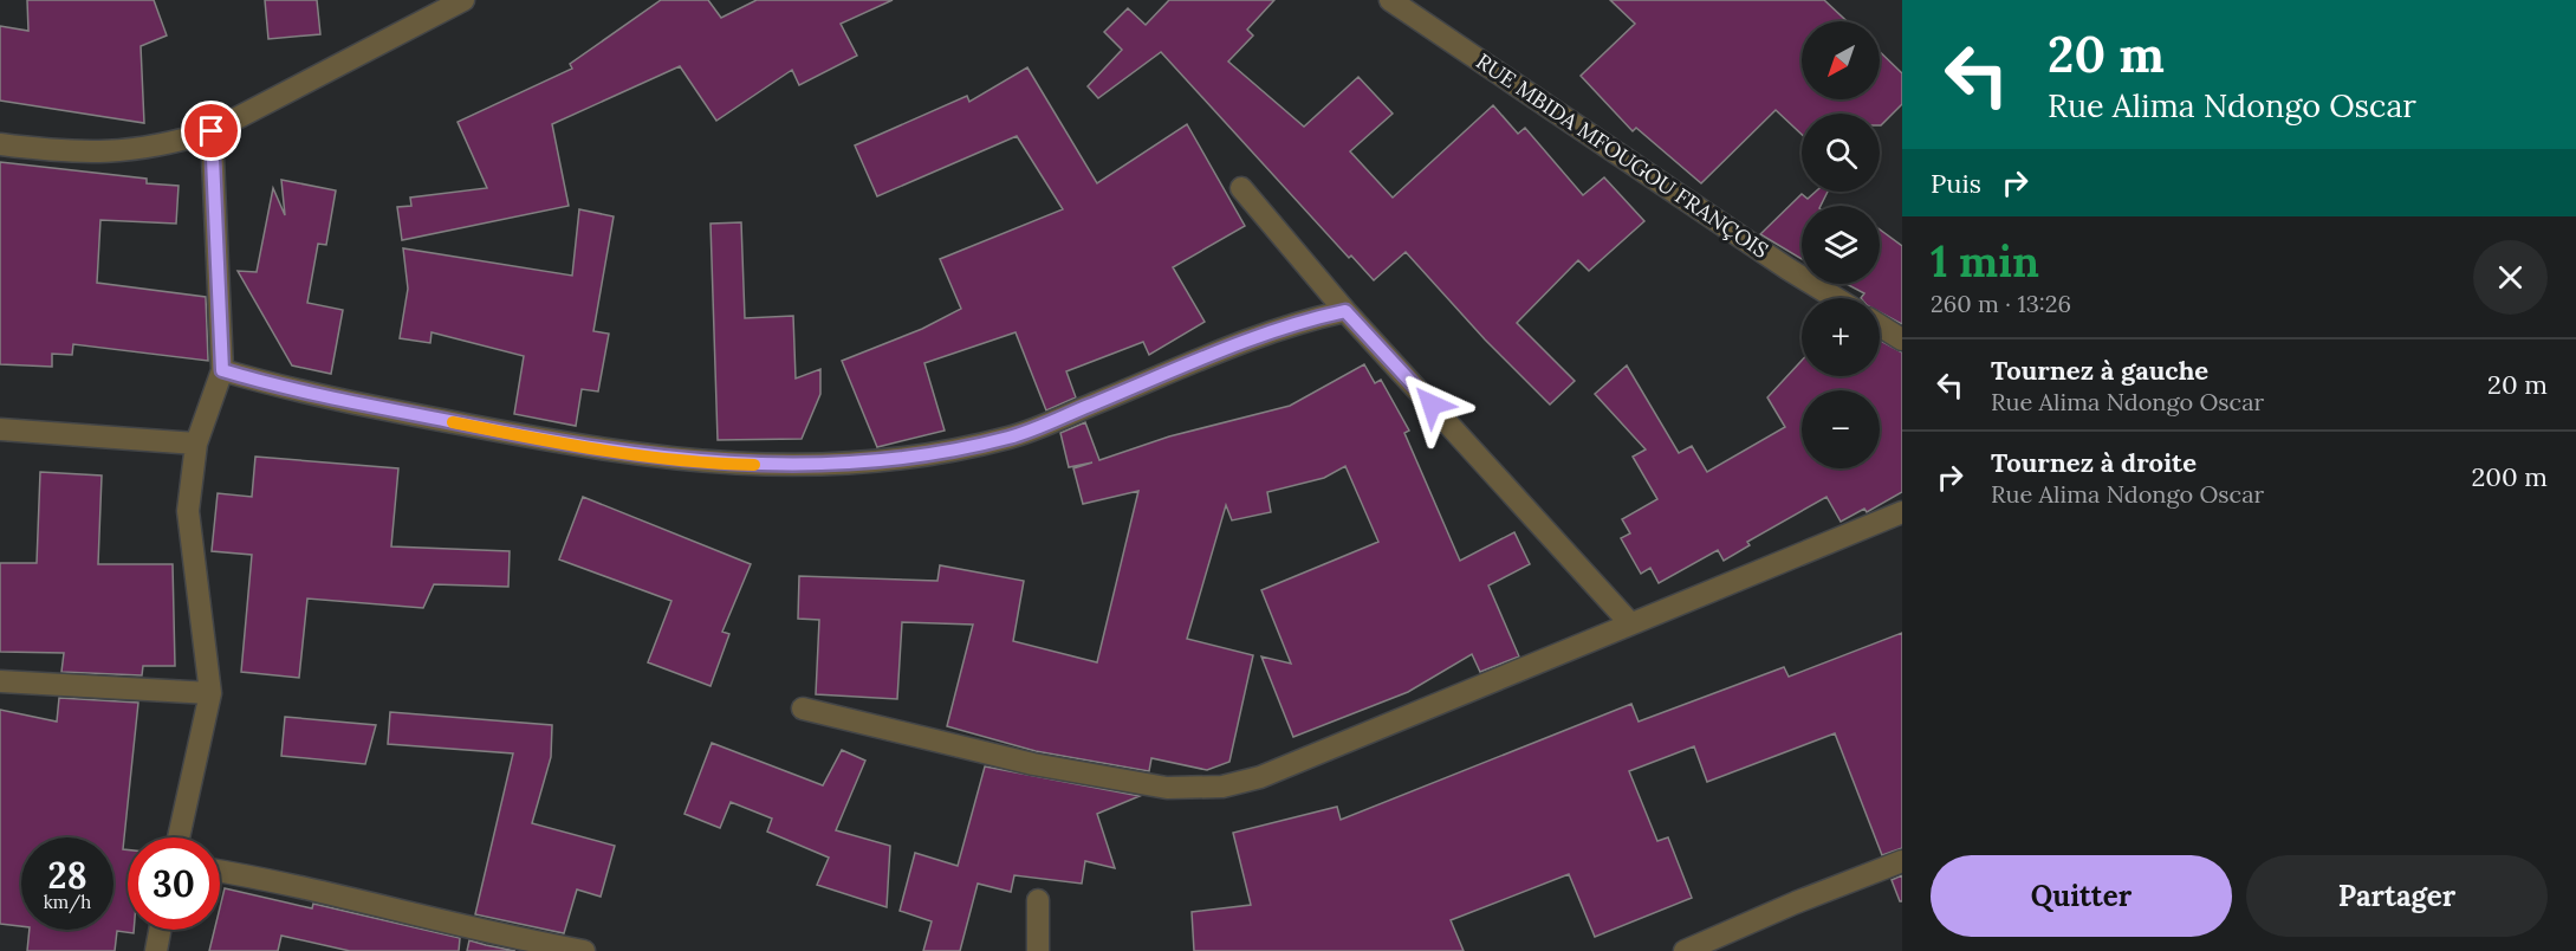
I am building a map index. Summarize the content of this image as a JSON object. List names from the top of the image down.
{
  "streets": {
    "street": ["RUE MBIDA MFOUGOU FRANÇOIS"]
  },
  "north": "bottom left",
  "page": {
    "turn": ["20 m", "Rue Alima Ndongo Oscar"],
    "map_buttons": ["+", "−"],
    "then": "Puis",
    "heading": ["1 min", "260 m · 13:26"],
    "list": [
      {
        "name": "Tournez à gauche",
        "note": "Rue Alima Ndongo Oscar",
        "value": "20 m"
      },
      {
        "name": "Tournez à droite",
        "note": "Rue Alima Ndongo Oscar",
        "value": "200 m"
      }
    ],
    "speed": "28 km/h",
    "limit": "30",
    "buttons": ["Quitter", "Partager"]
  }
}
